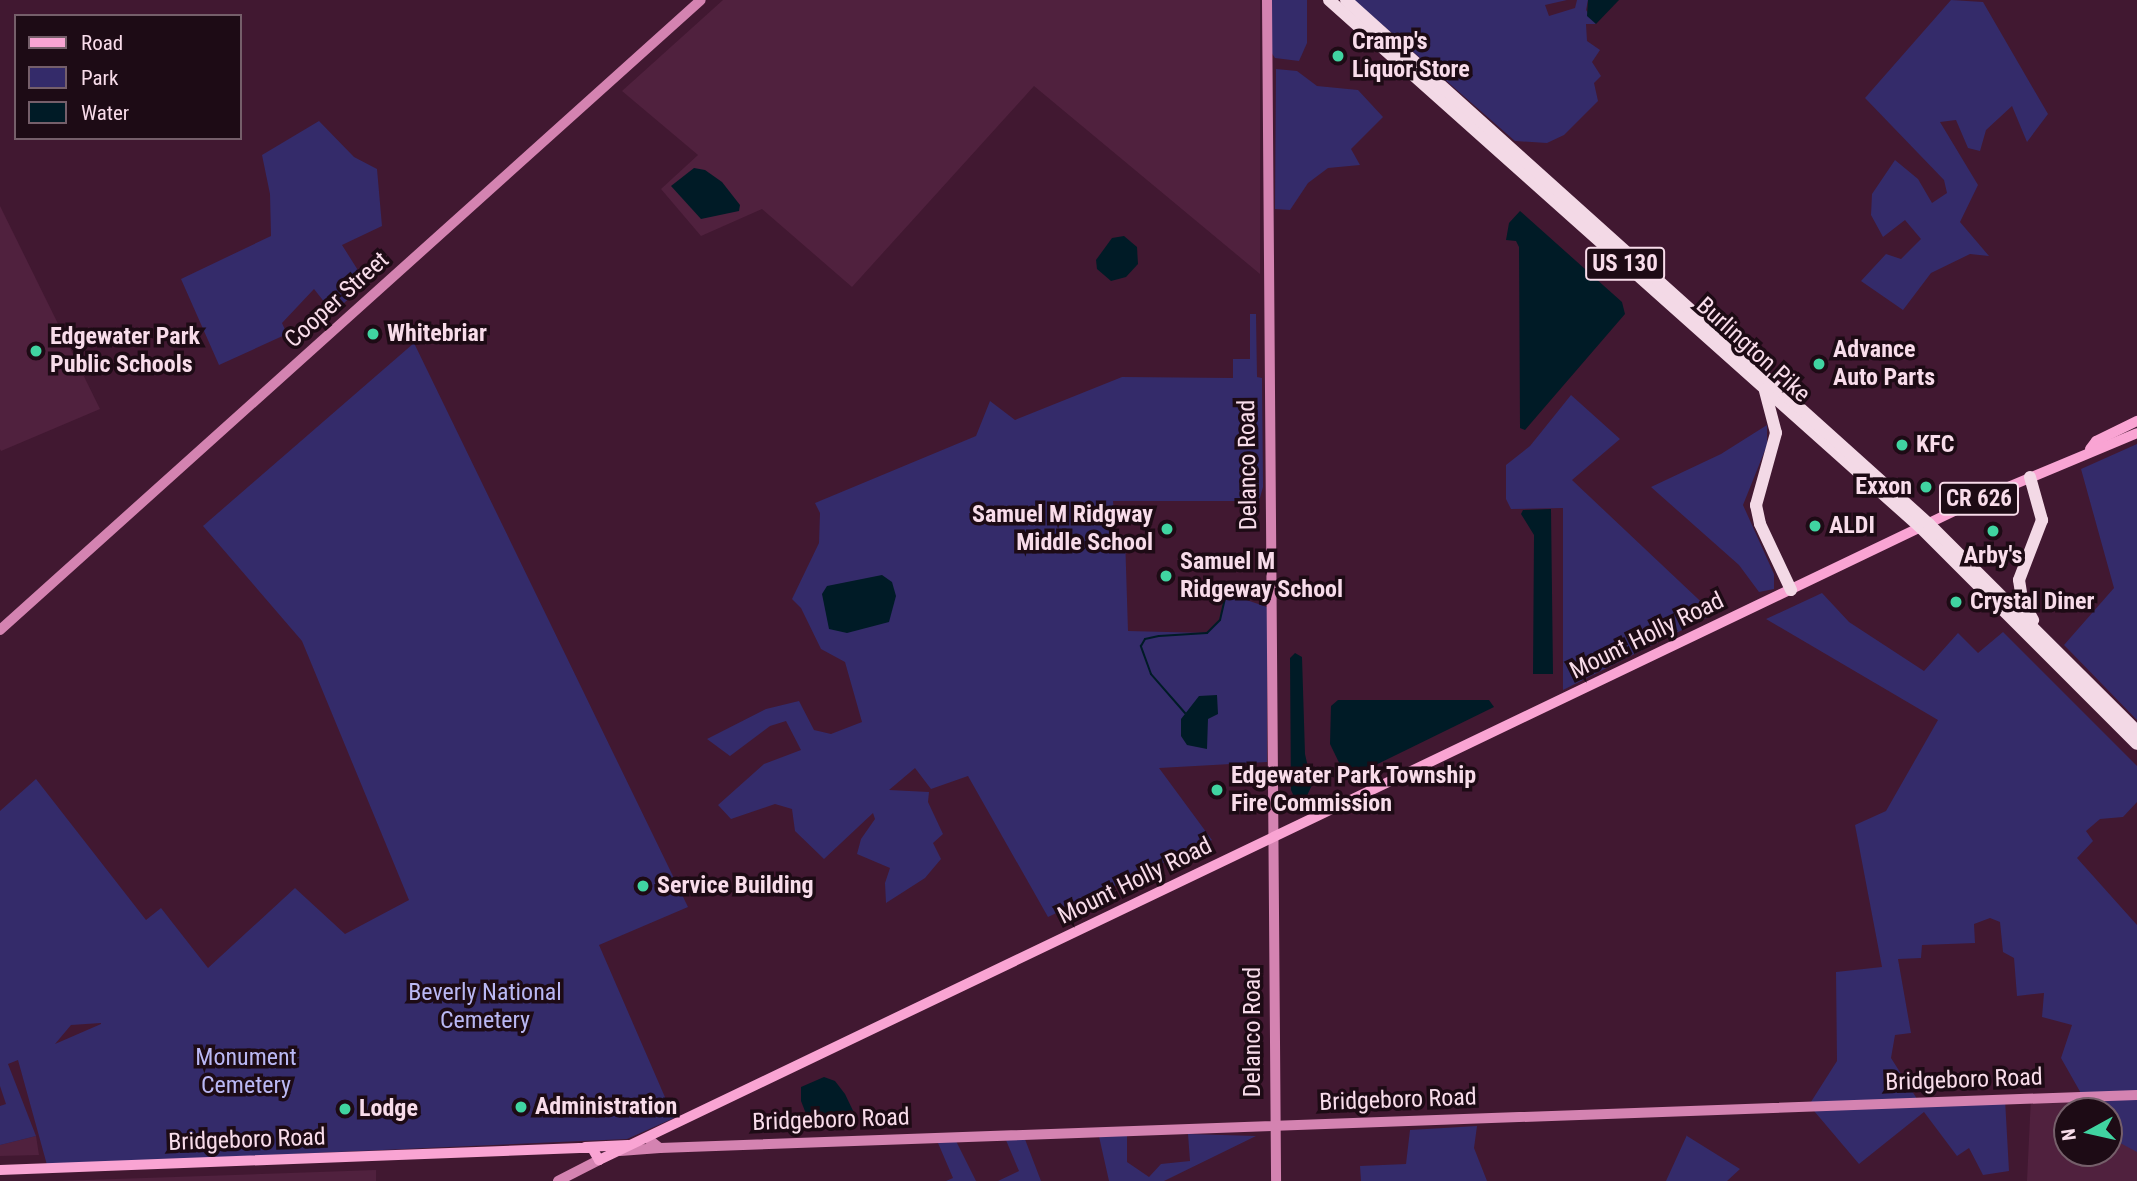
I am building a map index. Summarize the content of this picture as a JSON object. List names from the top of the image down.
{
  "streets": {
    "highway": ["US 130", "Burlington Pike"],
    "main road": ["CR 626", "Mount Holly Road", "Bridgeboro Road"],
    "street": ["Cooper Street", "Delanco Road"]
  },
  "crossings": [
    ["Burlington Pike", "CR 626"],
    ["Burlington Pike", "Mount Holly Road"],
    ["Delanco Road", "Mount Holly Road"],
    ["Delanco Road", "Bridgeboro Road"],
    ["CR 626", "Mount Holly Road"],
    ["Mount Holly Road", "Bridgeboro Road"]
  ],
  "parks": ["Beverly National Cemetery", "Monument Cemetery"],
  "places": [
    "Cramp's Liquor Store",
    "Whitebriar",
    "Edgewater Park Public Schools",
    "Advance Auto Parts",
    "KFC",
    "Exxon",
    "ALDI",
    "Samuel M Ridgway Middle School",
    "Arby's",
    "Samuel M Ridgeway School",
    "Crystal Diner",
    "Edgewater Park Township Fire Commission",
    "Service Building",
    "Administration",
    "Lodge"
  ],
  "legend": ["Road", "Park", "Water"],
  "north": "left"
}
